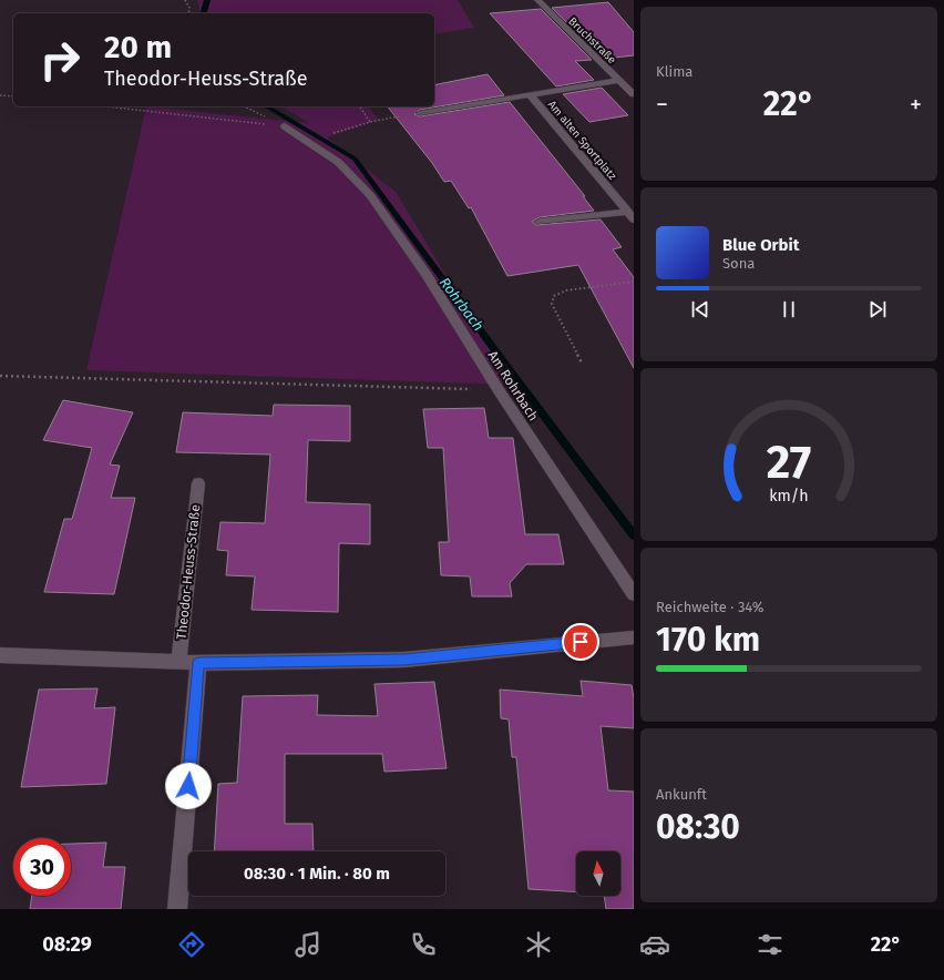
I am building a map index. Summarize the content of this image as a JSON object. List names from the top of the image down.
{
  "streets": {
    "street": [
      "Bruchstraße",
      "Am alten Sportplatz",
      "Am Rohrbach",
      "Theodor-Heuss-Straße"
    ]
  },
  "crossings": [
    ["Bruchstraße", "Am alten Sportplatz"]
  ],
  "water": ["Rohrbach"],
  "north": "top",
  "page": {
    "tile": [
      "Klima",
      ["Reichweite · 34%", "170 km"],
      ["Ankunft", "08:30"]
    ],
    "turn": ["20 m", "Theodor-Heuss-Straße"],
    "heat": ["−", "22°", "+"],
    "song": ["Blue Orbit", "Sona"],
    "limit": "30",
    "trip": "08:30 · 1 Min. · 80 m",
    "tabs": ["08:29", "22°"],
    "gauge": ["27", "km/h"]
  }
}
